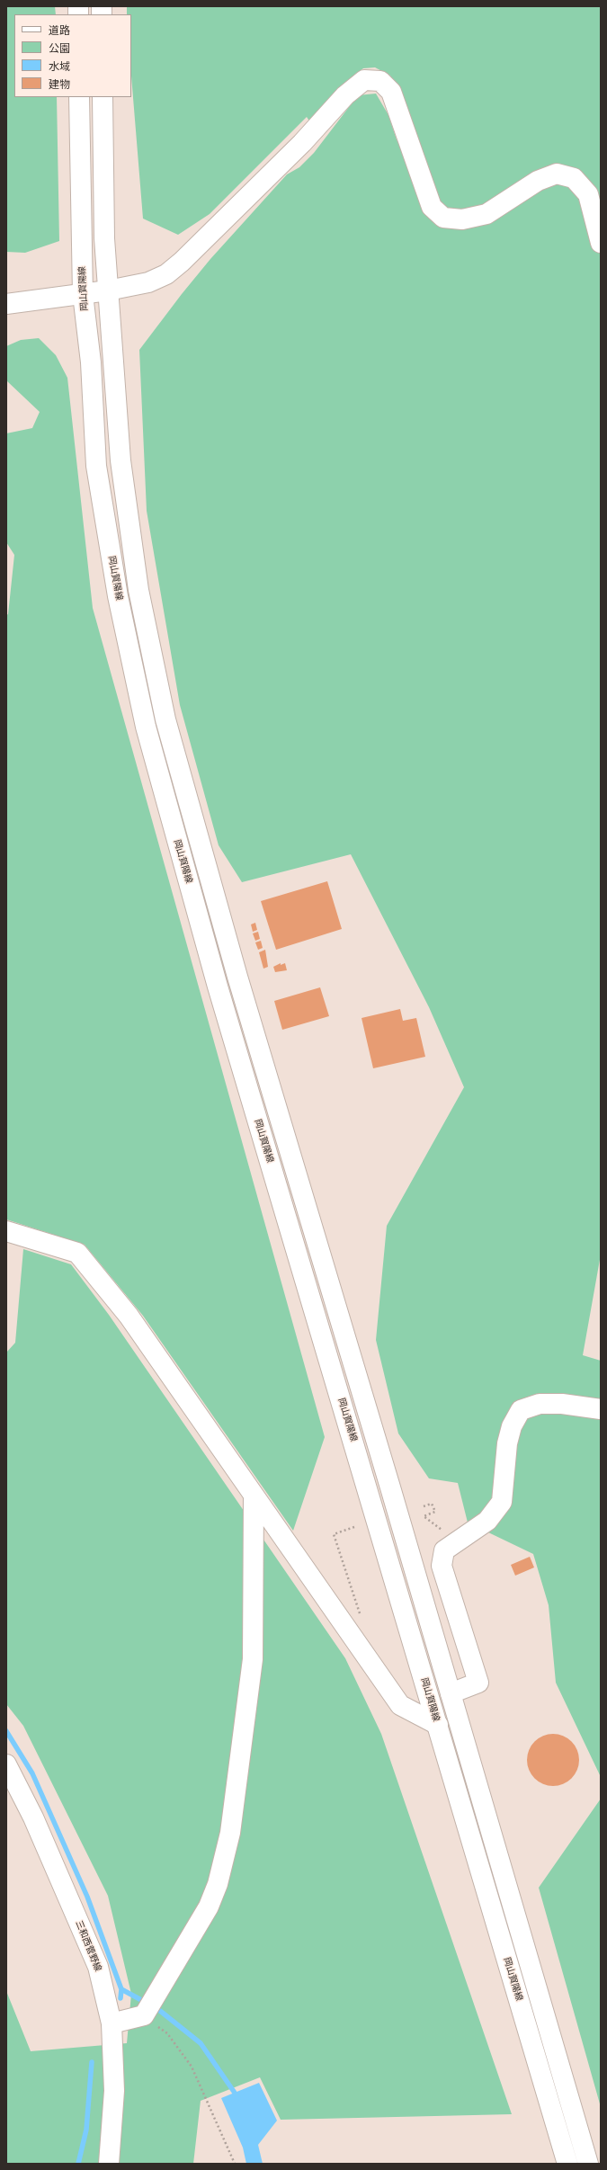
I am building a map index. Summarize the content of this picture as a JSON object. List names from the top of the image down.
{
  "streets": {
    "main road": ["岡山賀陽線", "三和西菅野線"]
  },
  "legend": [
    "道路",
    "公園",
    "水域",
    "建物"
  ]
}
